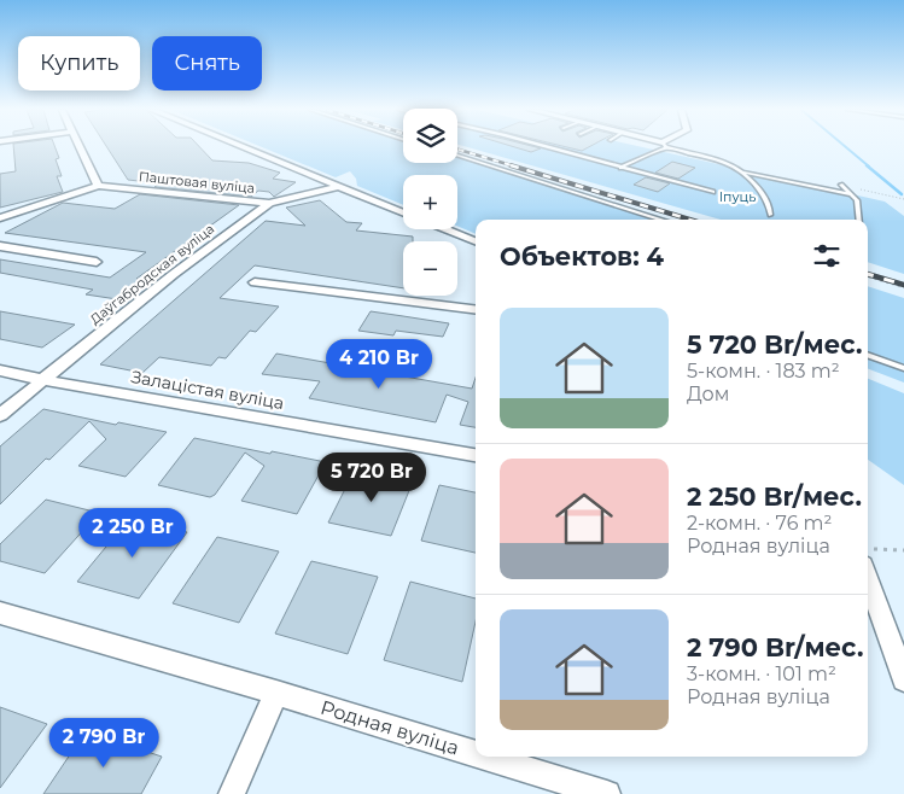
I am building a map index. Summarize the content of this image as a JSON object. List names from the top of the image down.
{
  "streets": {
    "street": [
      "Паштовая вуліца",
      "Даўгабродская вуліца",
      "Залацістая вуліца",
      "Родная вуліца"
    ]
  },
  "crossings": [
    ["Паштовая вуліца", "Даўгабродская вуліца"],
    ["Даўгабродская вуліца", "Залацістая вуліца"]
  ],
  "parks": ["Іпуць"],
  "page": {
    "chip": ["Купить", "Снять"],
    "map_buttons": ["+", "−"],
    "heading": "Объектов: 4",
    "list": [
      {
        "name": "5 720 Br/мес.",
        "note": "5-комн. · 183 m² · Дом"
      },
      {
        "name": "2 250 Br/мес.",
        "note": "2-комн. · 76 m² · Родная вуліца"
      },
      {
        "name": "2 790 Br/мес.",
        "note": "3-комн. · 101 m² · Родная вуліца"
      }
    ],
    "price": [
      "4 210 Br",
      "5 720 Br",
      "2 250 Br",
      "2 790 Br"
    ]
  }
}
